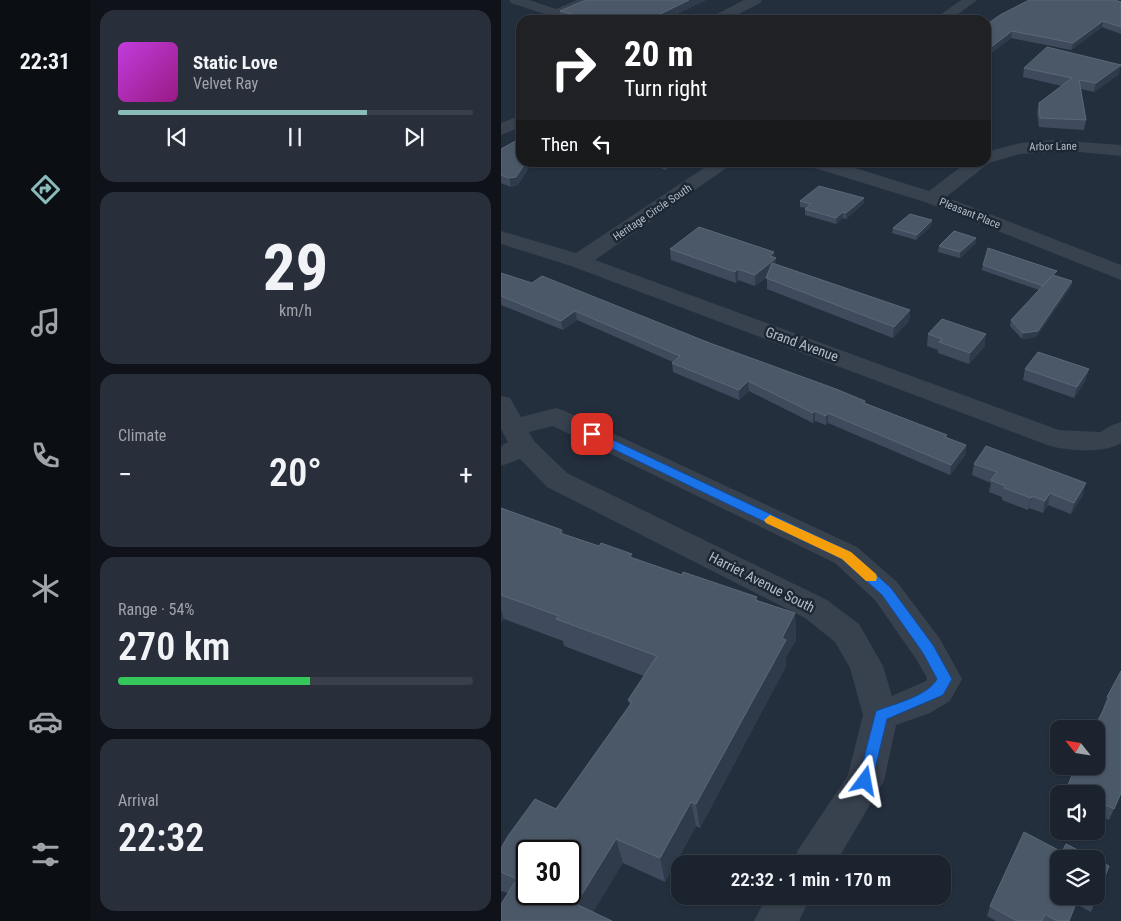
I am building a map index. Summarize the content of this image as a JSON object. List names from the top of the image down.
{
  "streets": {
    "street": [
      "Arbor Lane",
      "Heritage Circle South",
      "Pleasant Place",
      "Grand Avenue",
      "Harriet Avenue South"
    ]
  },
  "crossings": [
    ["Heritage Circle South", "Grand Avenue"]
  ],
  "north": "top left",
  "page": {
    "tabs": "22:31",
    "turn": ["20 m", "Turn right"],
    "song": ["Static Love", "Velvet Ray"],
    "then": "Then",
    "tile": [
      ["29", "km/h"],
      "Climate",
      ["Range · 54%", "270 km"],
      ["Arrival", "22:32"]
    ],
    "heat": ["−", "20°", "+"],
    "limit": "30",
    "trip": "22:32 · 1 min · 170 m"
  }
}
